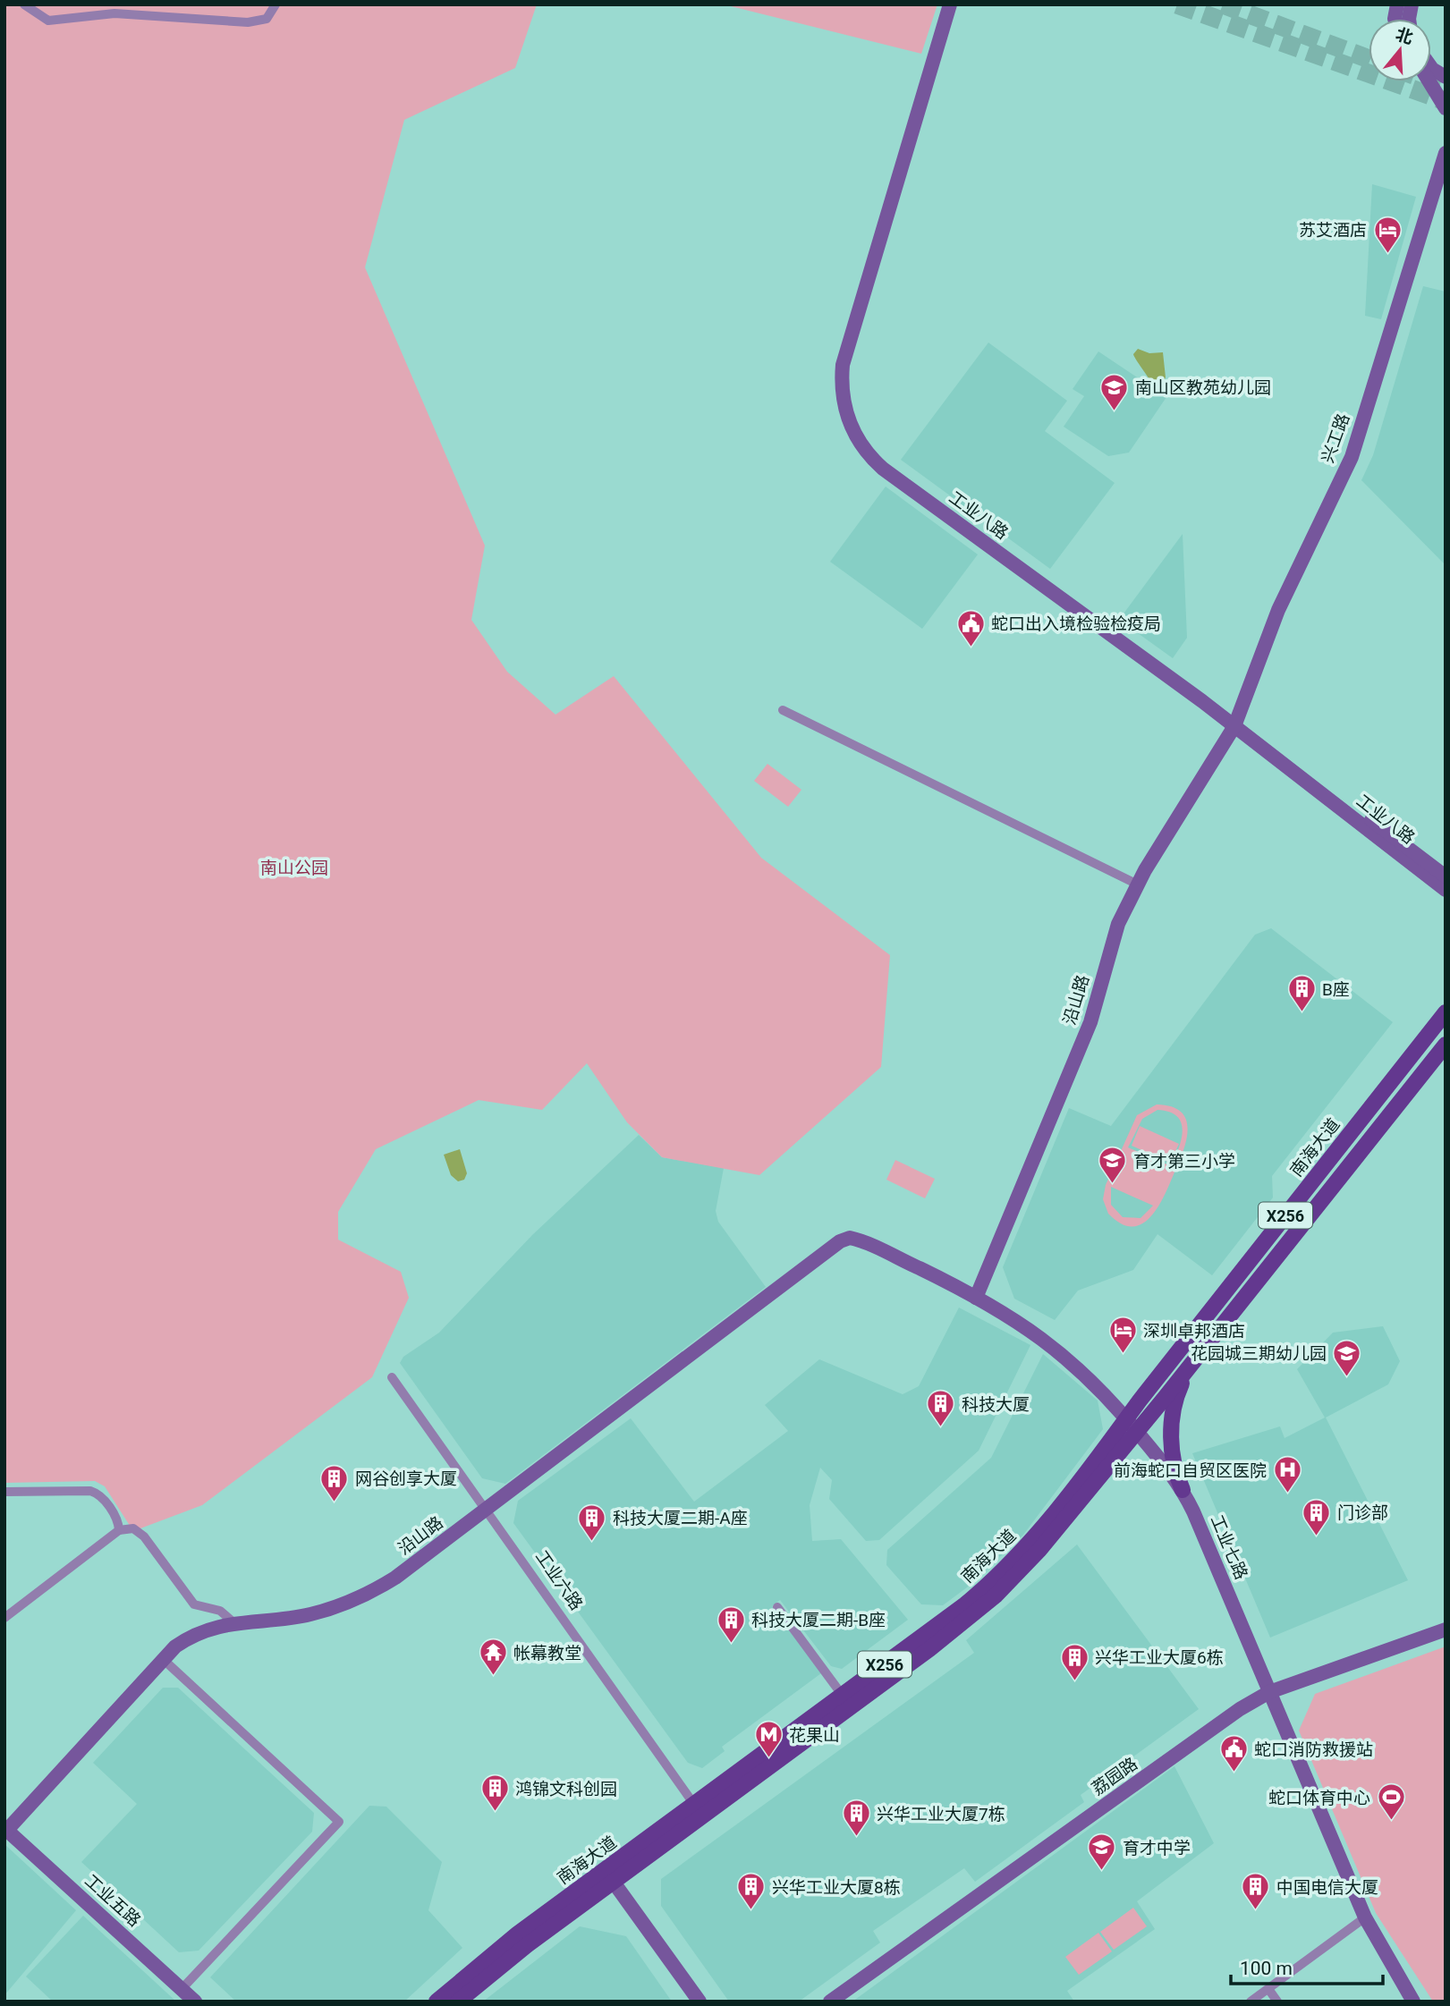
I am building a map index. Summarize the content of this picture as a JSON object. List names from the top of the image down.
{
  "streets": {
    "main road": ["南海大道", "X256"],
    "street": [
      "兴工路",
      "工业八路",
      "沿山路",
      "工业七路",
      "工业六路",
      "荔园路",
      "工业五路"
    ]
  },
  "crossings": [
    ["兴工路", "工业八路"],
    ["兴工路", "沿山路"],
    ["工业八路", "沿山路"],
    ["沿山路", "工业七路"],
    ["沿山路", "工业六路"],
    ["沿山路", "工业五路"],
    ["南海大道", "工业七路"],
    ["南海大道", "工业六路"],
    ["工业七路", "荔园路"]
  ],
  "parks": ["南山公园"],
  "places": {
    "hotel": ["苏艾酒店", "深圳卓邦酒店"],
    "school or university": [
      "南山区教苑幼儿园",
      "育才第三小学",
      "花园城三期幼儿园",
      "育才中学"
    ],
    "public building": ["蛇口出入境检验检疫局", "蛇口消防救援站"],
    "building": [
      "B座",
      "科技大厦",
      "网谷创享大厦",
      "门诊部",
      "科技大厦二期-A座",
      "科技大厦二期-B座",
      "兴华工业大厦6栋",
      "鸿锦文科创园",
      "兴华工业大厦7栋",
      "兴华工业大厦8栋",
      "中国电信大厦"
    ],
    "hospital": ["前海蛇口自贸区医院"],
    "temple": ["帐幕教堂"],
    "metro station": ["花果山"],
    "sports": ["蛇口体育中心"]
  },
  "scale_bar": "100 m",
  "north": "top"
}
